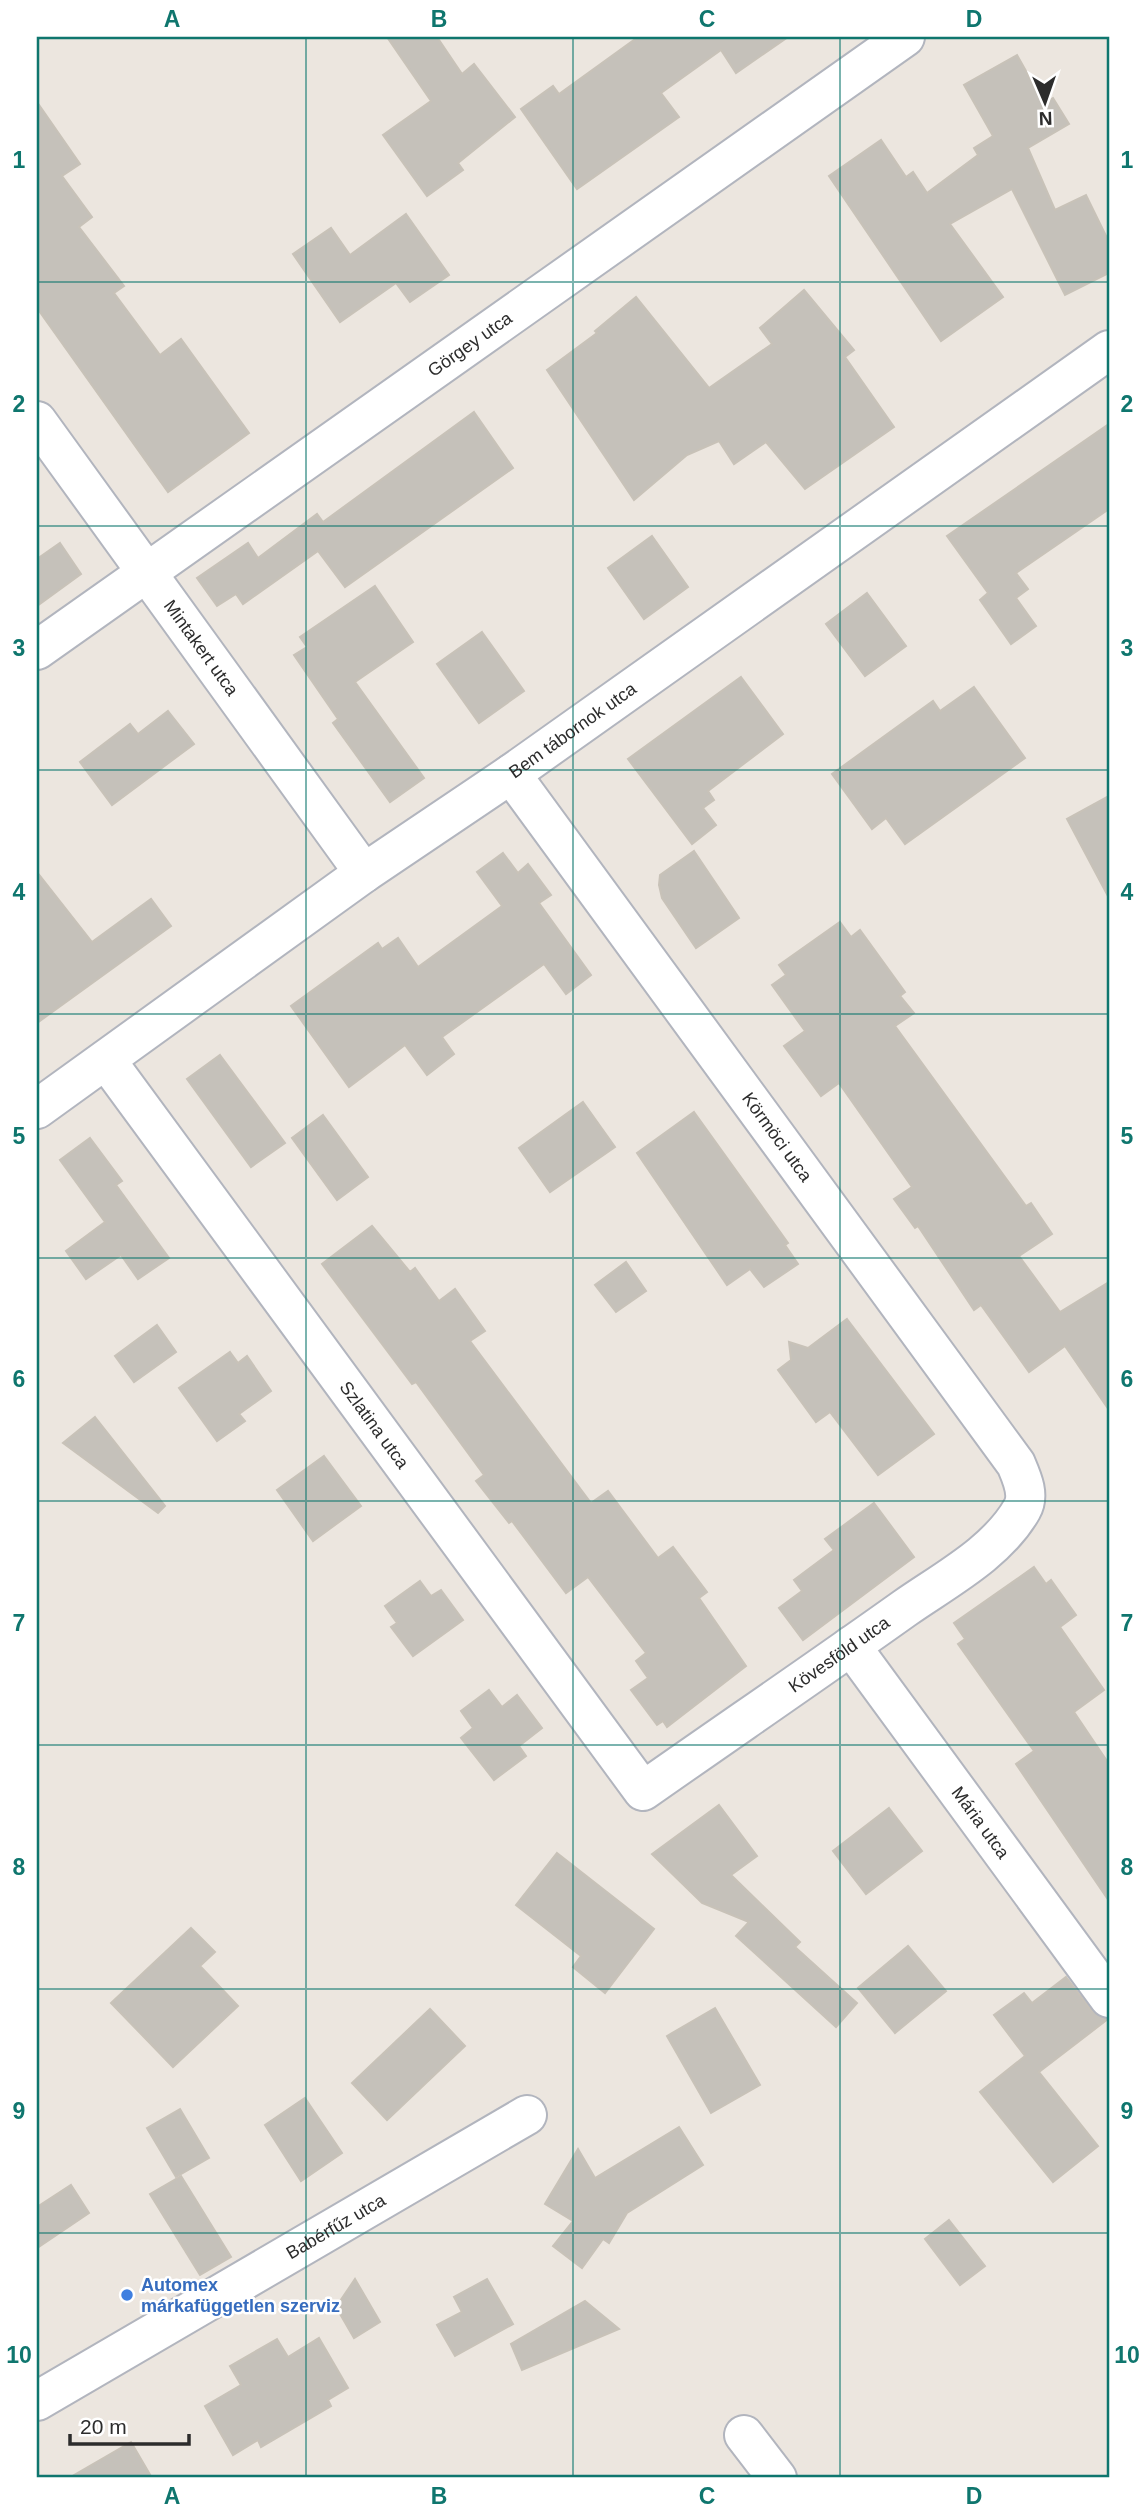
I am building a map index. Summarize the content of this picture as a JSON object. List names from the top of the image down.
{
  "streets": {
    "street": [
      "Görgey utca",
      "Mintakert utca",
      "Bem tábornok utca",
      "Körmöci utca",
      "Szlatina utca",
      "Kövesföld utca",
      "Mária utca",
      "Babérfűz utca"
    ]
  },
  "crossings": [
    ["Görgey utca", "Mintakert utca"],
    ["Mintakert utca", "Bem tábornok utca"],
    ["Bem tábornok utca", "Körmöci utca"],
    ["Bem tábornok utca", "Szlatina utca"],
    ["Körmöci utca", "Kövesföld utca"],
    ["Szlatina utca", "Kövesföld utca"],
    ["Kövesföld utca", "Mária utca"]
  ],
  "places": ["Automex márkafüggetlen szerviz"],
  "scale_bar": "20 m",
  "north": "bottom",
  "grid": {
    "columns": [
      "A",
      "B",
      "C",
      "D"
    ],
    "rows": [
      "1",
      "2",
      "3",
      "4",
      "5",
      "6",
      "7",
      "8",
      "9",
      "10"
    ]
  }
}
